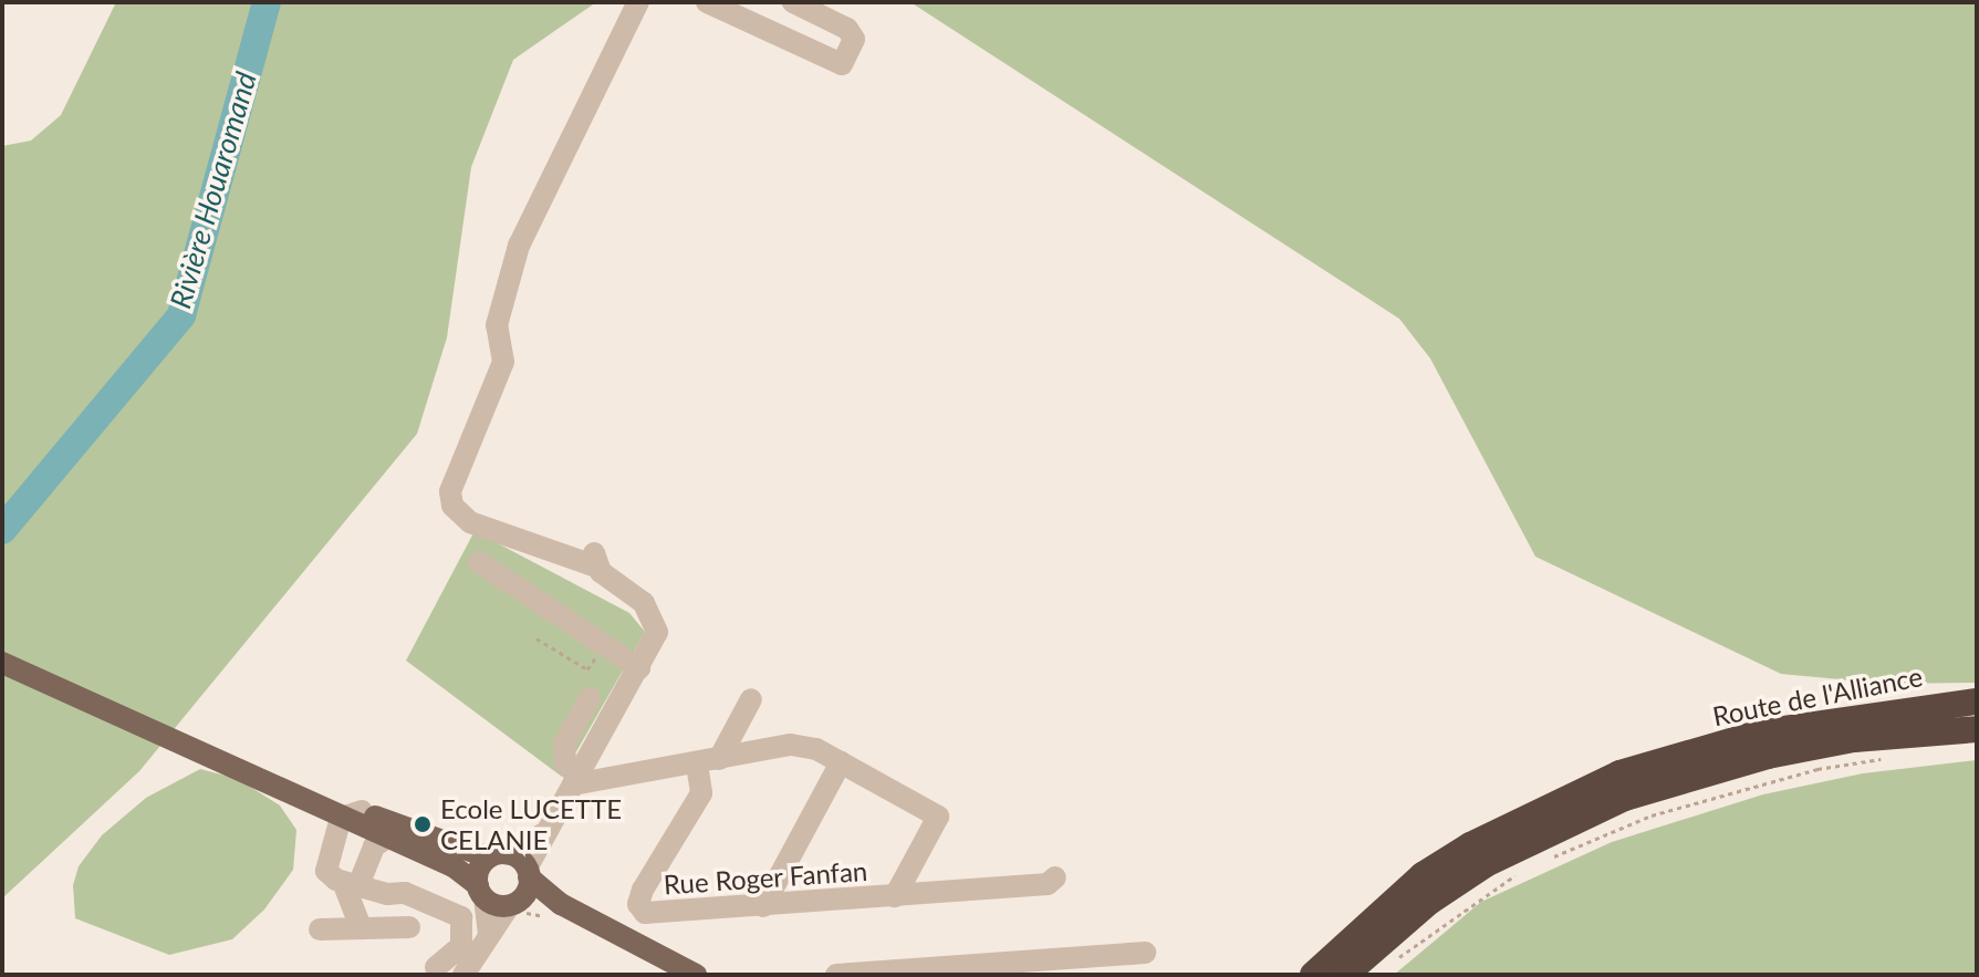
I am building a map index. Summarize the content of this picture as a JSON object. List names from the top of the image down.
{
  "streets": {
    "highway": ["Route de l'Alliance"],
    "street": ["Rue Roger Fanfan"]
  },
  "water": ["Rivière Houaromand"],
  "places": ["Ecole LUCETTE CELANIE"]
}
